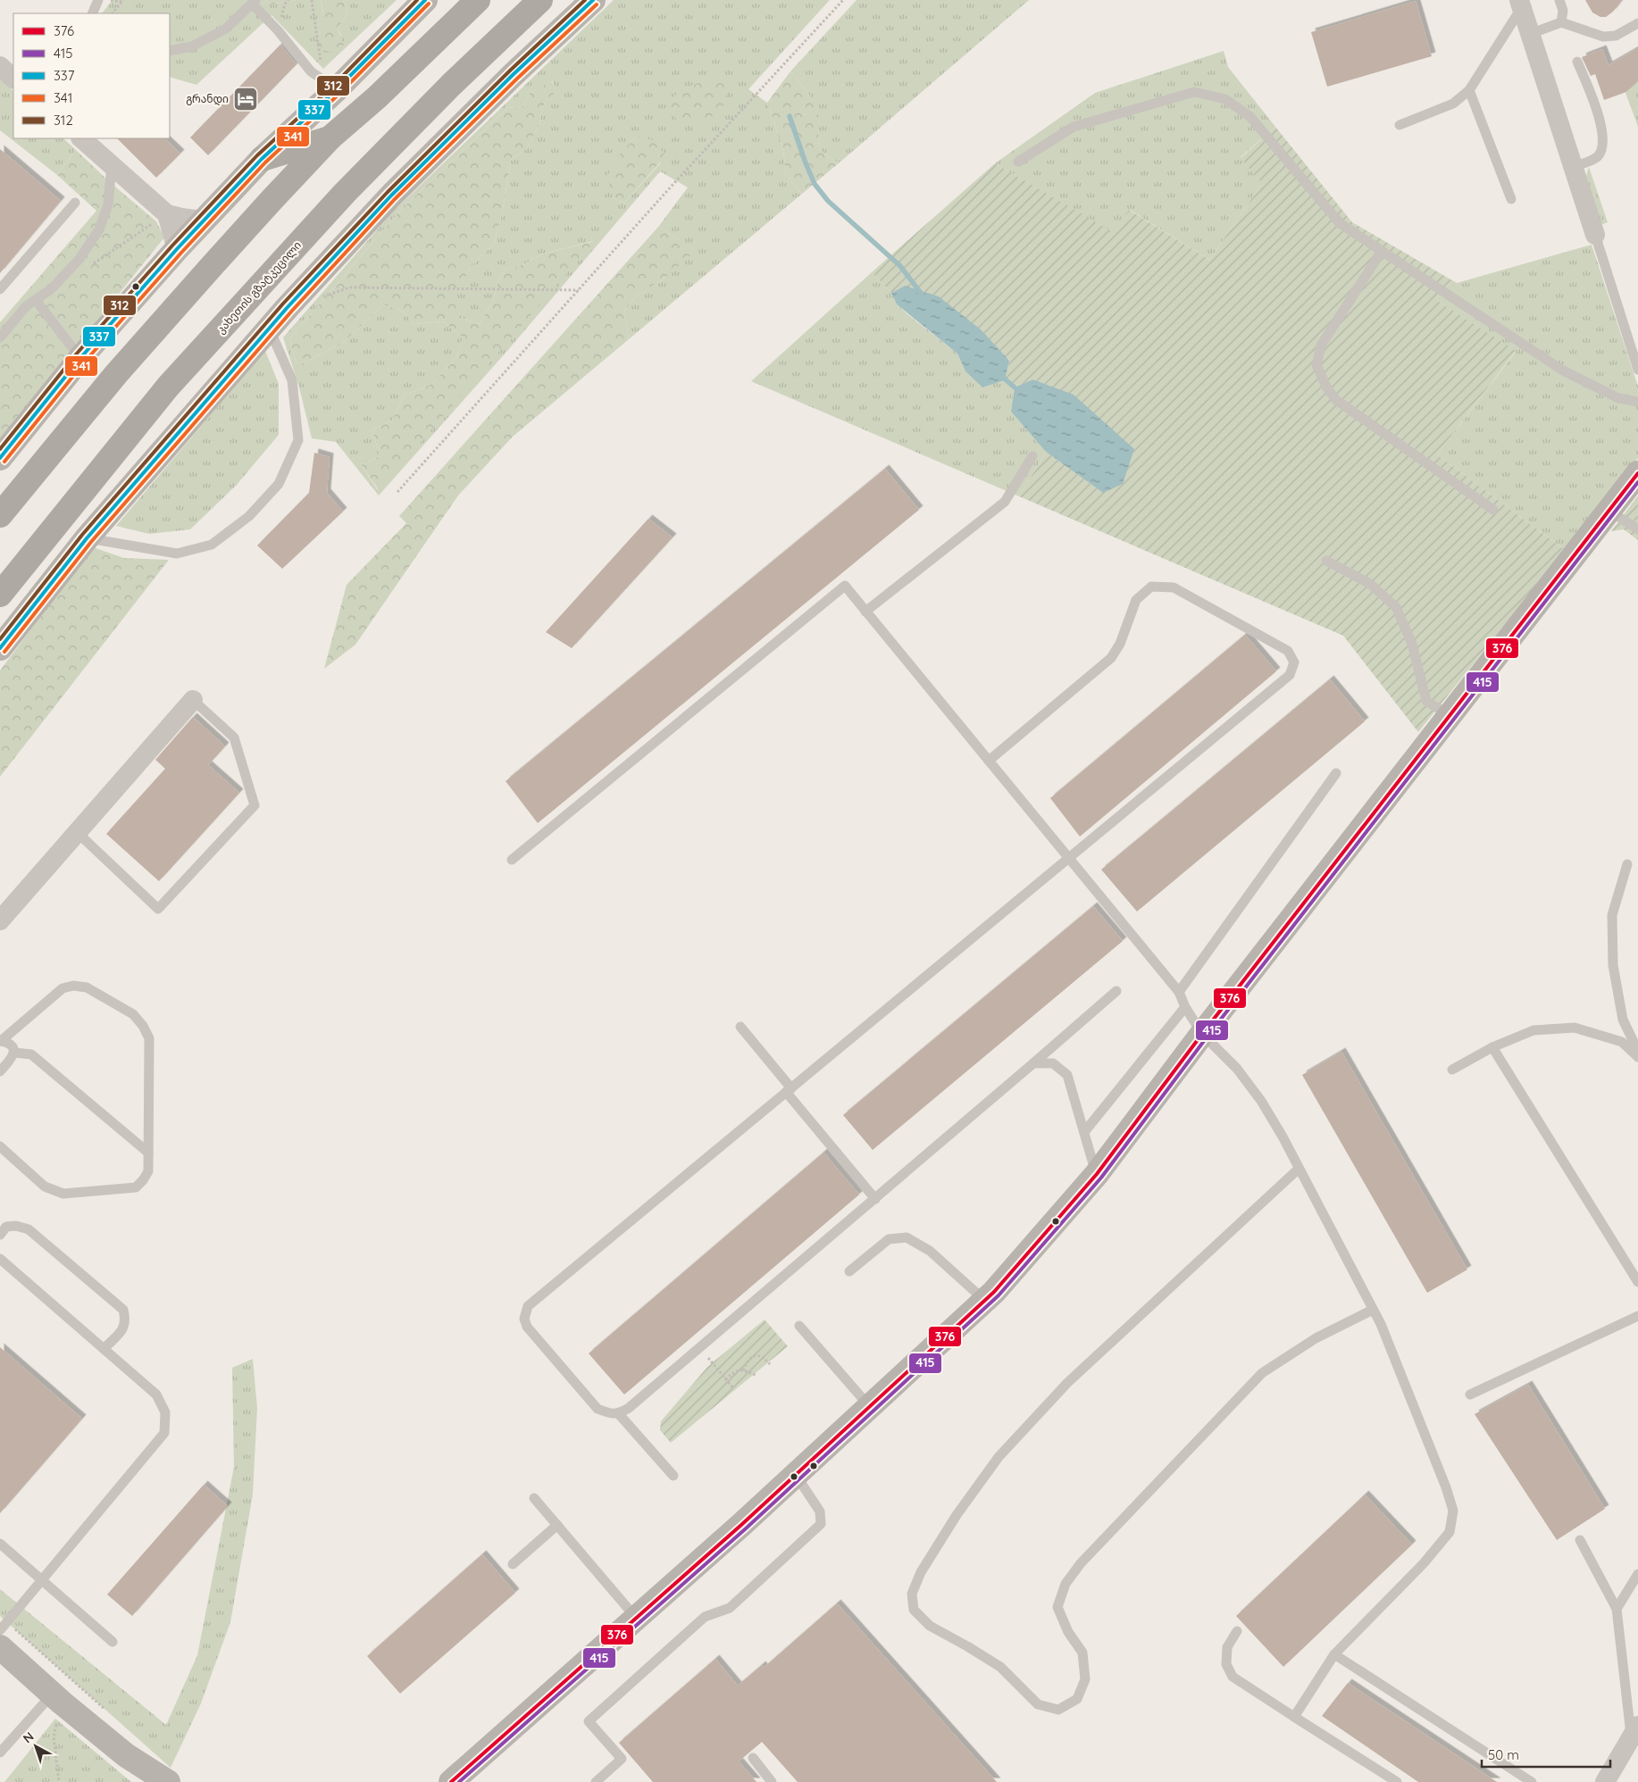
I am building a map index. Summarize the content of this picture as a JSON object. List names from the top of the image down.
{
  "streets": {
    "highway": ["კახეთის გზატკეცილი"]
  },
  "places": {
    "hotel": ["გრანდი"]
  },
  "lines": [
    "transit line 337",
    "transit line 312",
    "transit line 341",
    "transit line 376",
    "transit line 415"
  ],
  "legend": [
    "376",
    "415",
    "337",
    "341",
    "312"
  ],
  "scale_bar": "50 m",
  "north": "top left"
}
